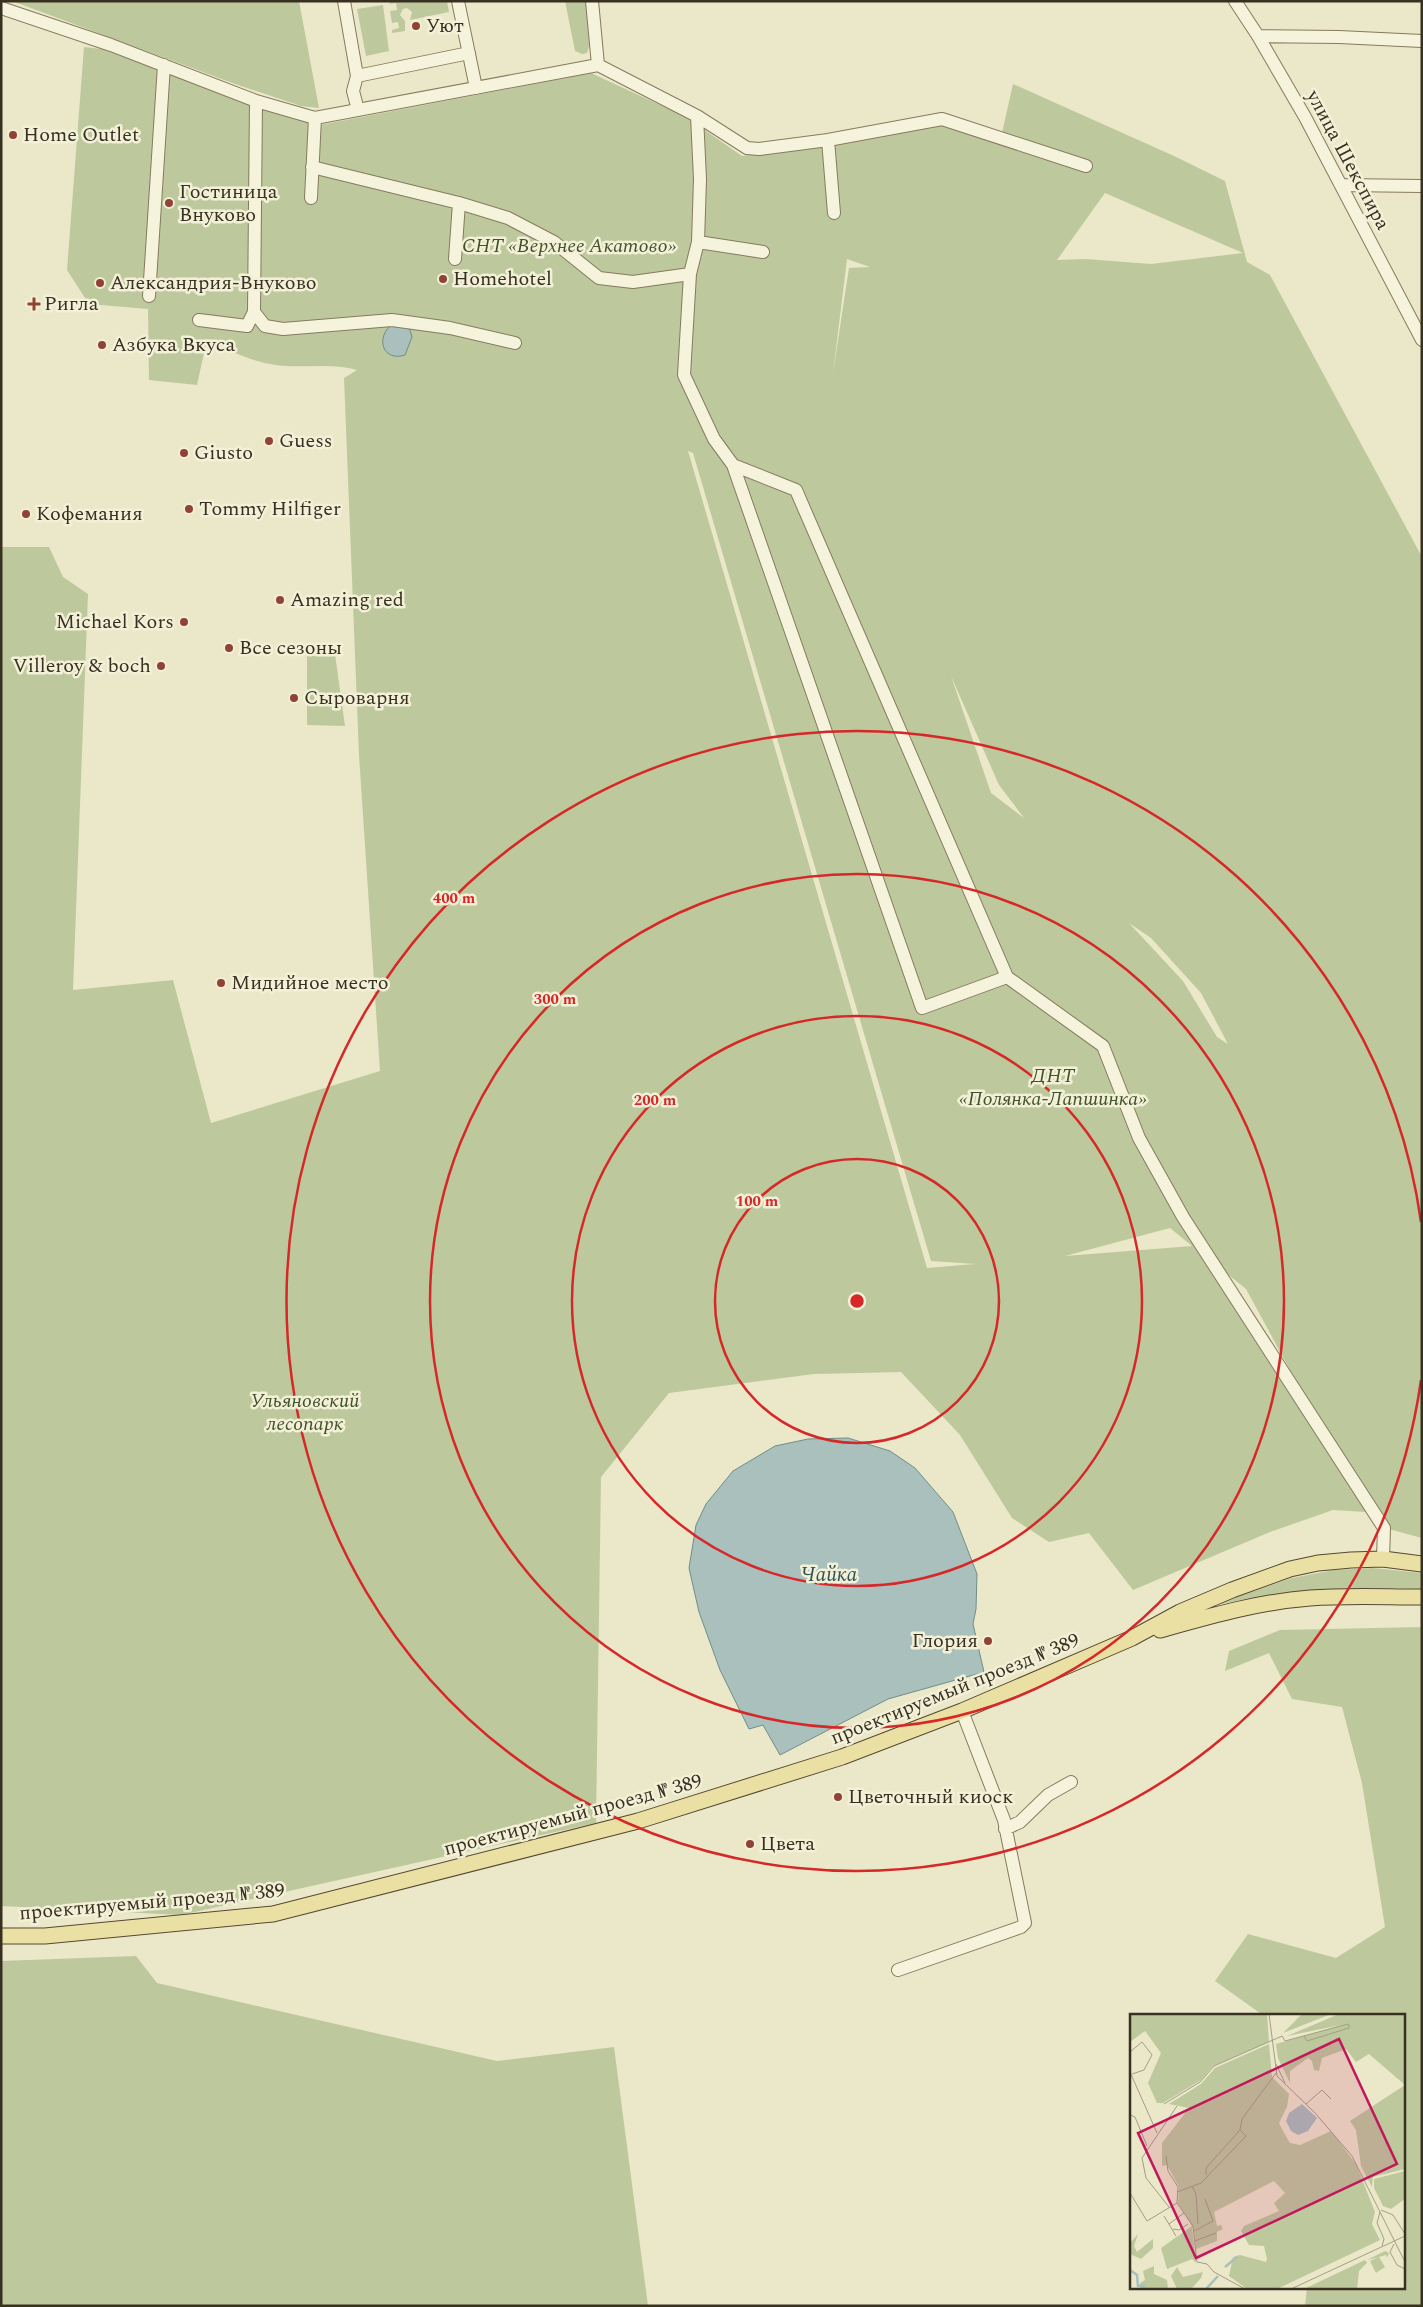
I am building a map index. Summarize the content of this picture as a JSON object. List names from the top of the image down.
{
  "streets": {
    "main road": ["проектируемый проезд № 389"],
    "street": ["улица Шекспира"]
  },
  "water": ["Чайка"],
  "parks": ["СНТ «Верхнее Акатово»", "ДНТ «Полянка-Лапшинка»", "Ульяновский лесопарк"],
  "places": {
    "other": [
      "Уют",
      "Home Outlet",
      "Гостиница Внуково",
      "Homehotel",
      "Александрия-Внуково",
      "Азбука Вкуса",
      "Guess",
      "Giusto",
      "Tommy Hilfiger",
      "Кофемания",
      "Amazing red",
      "Michael Kors",
      "Все сезоны",
      "Villeroy & boch",
      "Сыроварня",
      "Мидийное место",
      "Глория",
      "Цветочный киоск",
      "Цвета"
    ],
    "health": ["Ригла"]
  },
  "rings": [
    "400 m",
    "300 m",
    "200 m",
    "100 m"
  ]
}
